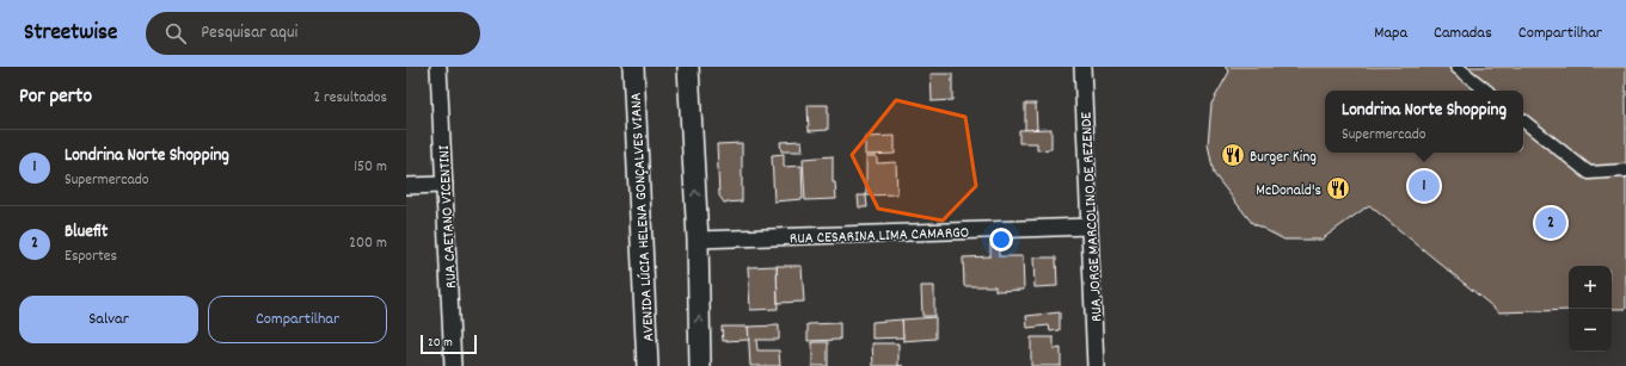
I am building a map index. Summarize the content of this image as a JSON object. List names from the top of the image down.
{
  "streets": {
    "street": [
      "RUA CAETANO VICENTINI",
      "AVENIDA LÚCIA HELENA GONÇALVES VIANA",
      "RUA JORGE MARCOLINO DE REZENDE",
      "RUA CESARINA LIMA CAMARGO"
    ]
  },
  "crossings": [
    ["RUA JORGE MARCOLINO DE REZENDE", "RUA CESARINA LIMA CAMARGO"]
  ],
  "places": {
    "restaurant": ["Burger King", "McDonald's"]
  },
  "scale_bar": "20 m",
  "page": {
    "header": "Streetwise",
    "search": "Pesquisar aqui",
    "nav": ["Mapa", "Camadas", "Compartilhar"],
    "heading": ["Por perto", "2 resultados"],
    "popup": ["Londrina Norte Shopping", "Supermercado"],
    "list": [
      {
        "mark": "1",
        "name": "Londrina Norte Shopping",
        "note": "Supermercado",
        "value": "150 m"
      },
      {
        "mark": "2",
        "name": "Bluefit",
        "note": "Esportes",
        "value": "200 m"
      }
    ],
    "pins": ["1", "2"],
    "map_buttons": ["+", "−"],
    "buttons": ["Salvar", "Compartilhar"],
    "scale": "20 m"
  }
}
